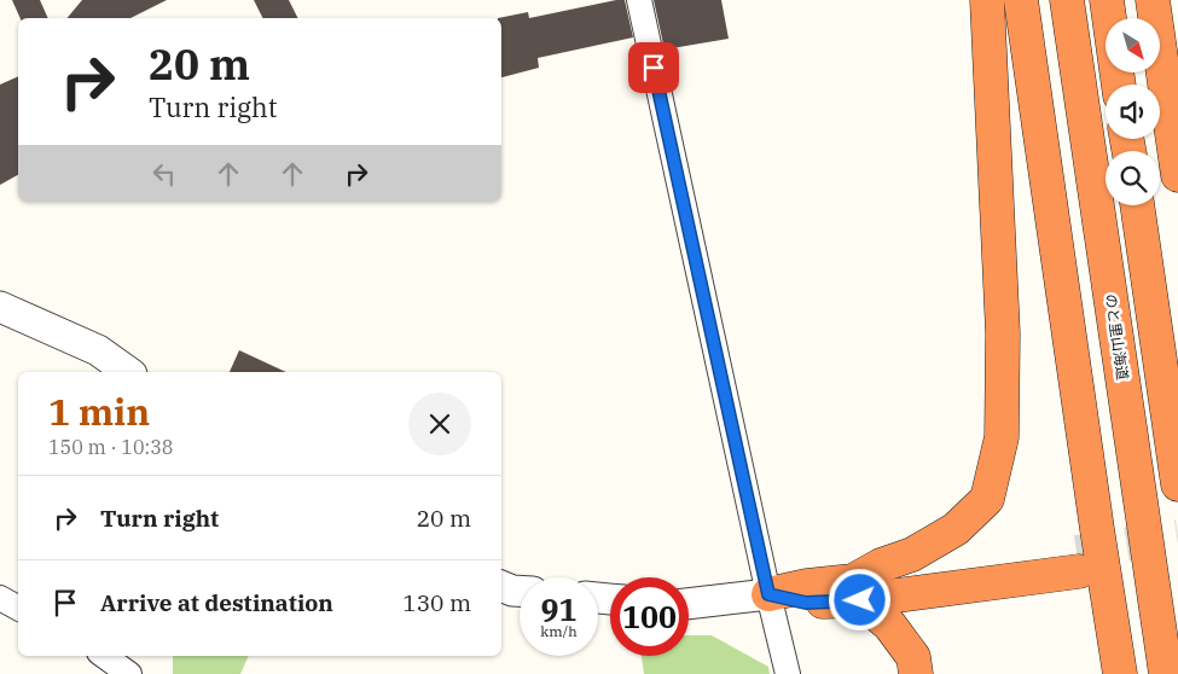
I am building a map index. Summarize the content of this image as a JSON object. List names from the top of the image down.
{
  "streets": {
    "highway": ["のと里山海道"]
  },
  "north": "bottom right",
  "page": {
    "turn": ["20 m", "Turn right"],
    "heading": ["1 min", "150 m · 10:38"],
    "list": [
      {
        "name": "Turn right",
        "value": "20 m"
      },
      {
        "name": "Arrive at destination",
        "value": "130 m"
      }
    ],
    "speed": "91 km/h",
    "limit": "100"
  }
}
